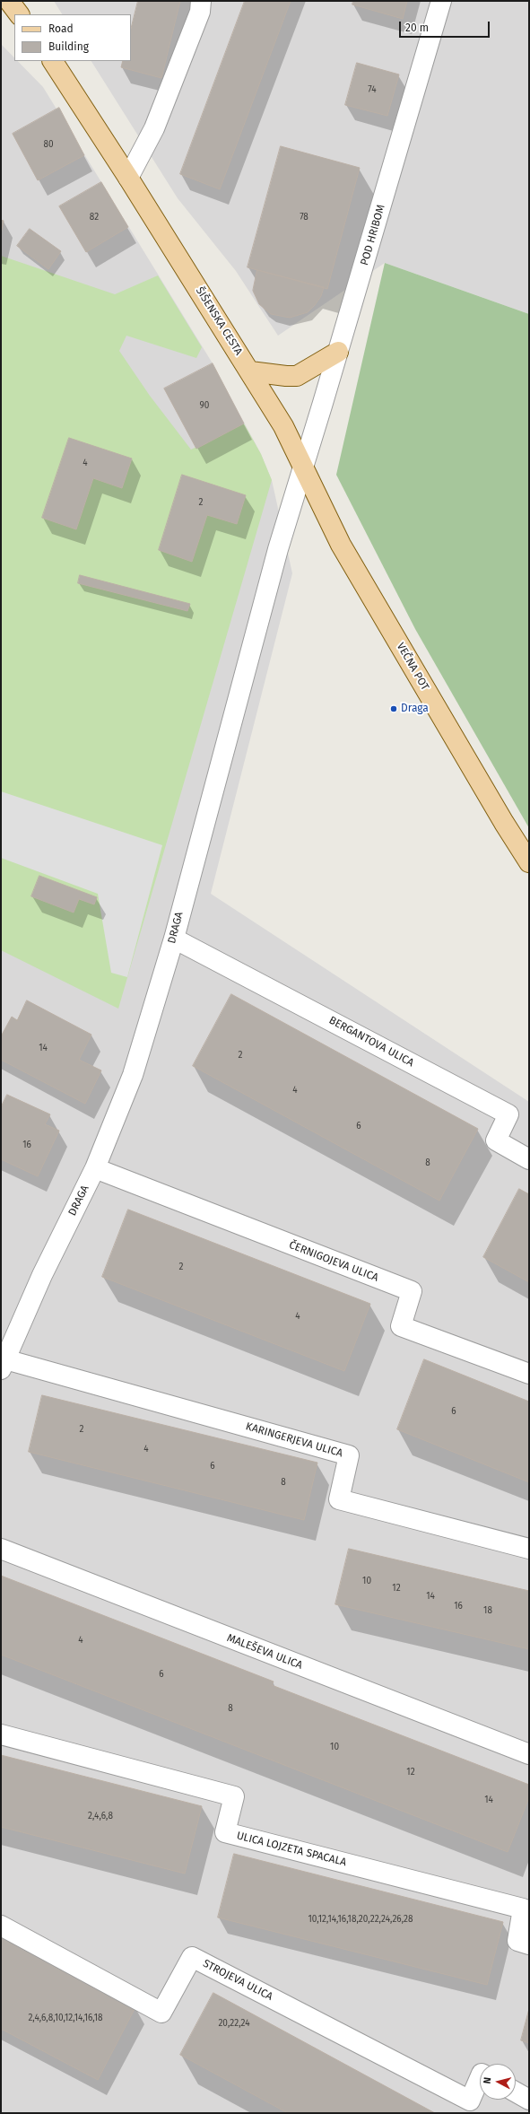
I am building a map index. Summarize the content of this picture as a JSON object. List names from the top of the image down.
{
  "streets": {
    "main road": ["ŠIŠENSKA CESTA", "VEČNA POT"],
    "street": [
      "POD HRIBOM",
      "DRAGA",
      "BERGANTOVA ULICA",
      "ČERNIGOJEVA ULICA",
      "KARINGERJEVA ULICA",
      "MALEŠEVA ULICA",
      "ULICA LOJZETA SPACALA",
      "STROJEVA ULICA"
    ]
  },
  "crossings": [
    ["POD HRIBOM", "ŠIŠENSKA CESTA"],
    ["POD HRIBOM", "VEČNA POT"],
    ["POD HRIBOM", "DRAGA"],
    ["ŠIŠENSKA CESTA", "VEČNA POT"],
    ["ŠIŠENSKA CESTA", "DRAGA"],
    ["VEČNA POT", "DRAGA"],
    ["DRAGA", "BERGANTOVA ULICA"],
    ["DRAGA", "ČERNIGOJEVA ULICA"],
    ["DRAGA", "KARINGERJEVA ULICA"]
  ],
  "places": ["Draga"],
  "house_numbers": [
    "74",
    "80",
    "82",
    "78",
    "90",
    "4",
    "2",
    "14",
    "2",
    "4",
    "6",
    "16",
    "8",
    "2",
    "4",
    "6",
    "2",
    "4",
    "6",
    "8",
    "10",
    "12",
    "14",
    "16",
    "18",
    "4",
    "6",
    "8",
    "10",
    "12",
    "14",
    "2,4,6,8",
    "10,12,14,16,18,20,22,24,26,28",
    "2,4,6,8,10,12,14,16,18",
    "20,22,24"
  ],
  "legend": ["Road", "Building"],
  "scale_bar": "20 m",
  "north": "left"
}
